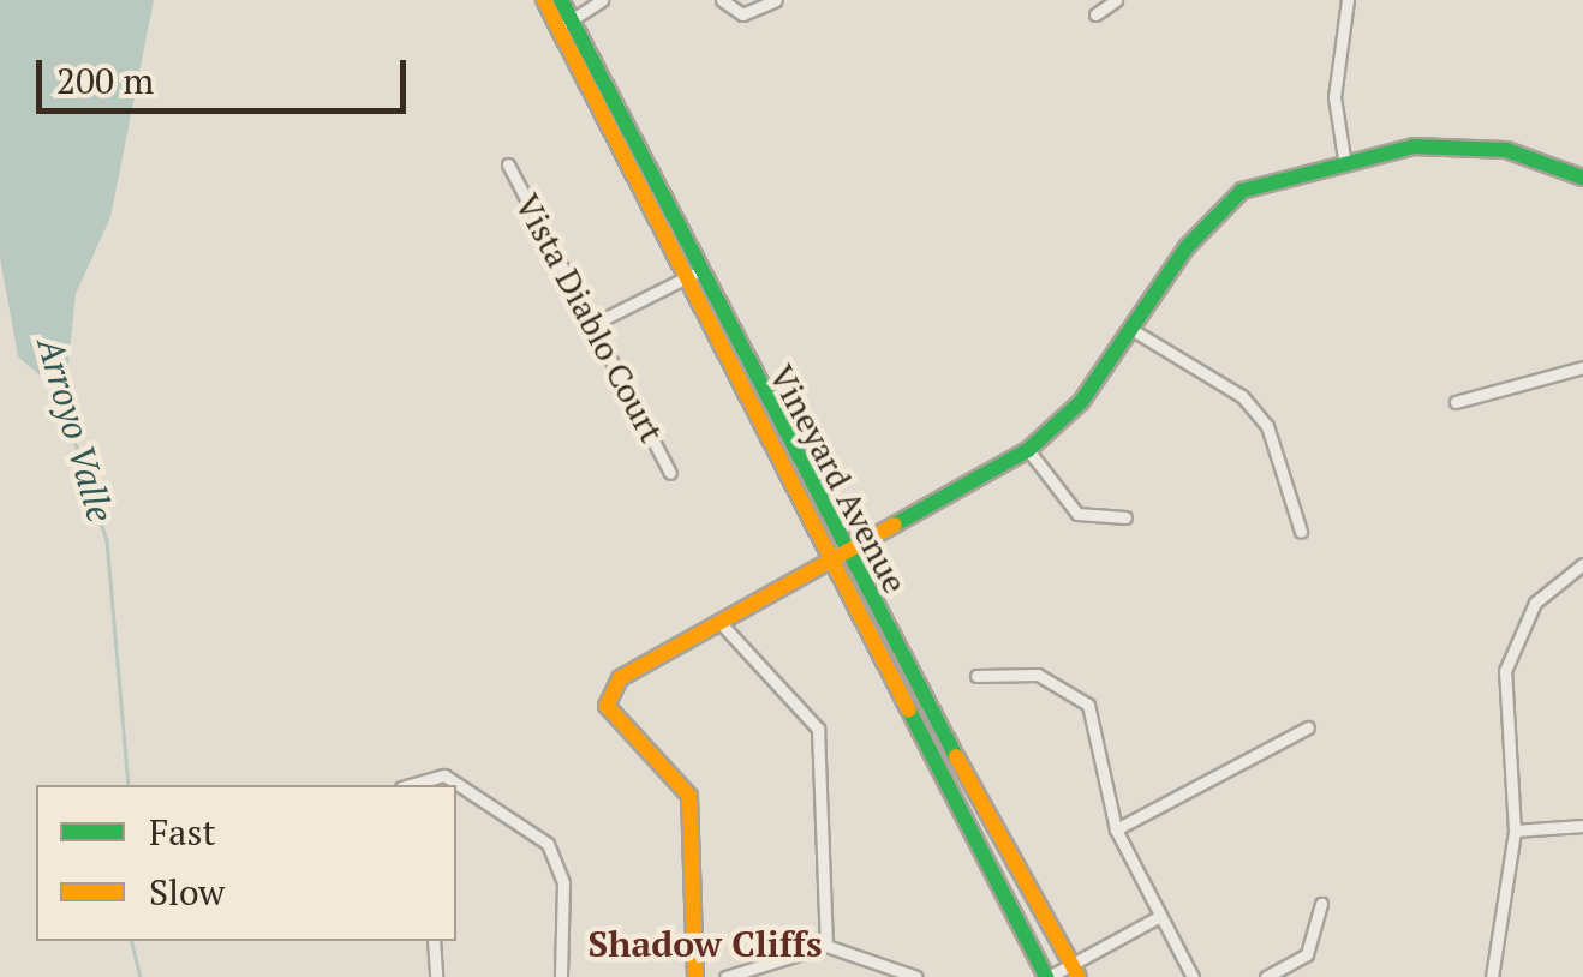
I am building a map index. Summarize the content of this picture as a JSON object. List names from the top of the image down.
{
  "streets": {
    "street": ["Vista Diablo Court", "Vineyard Avenue"]
  },
  "districts": ["Shadow Cliffs"],
  "water": ["Arroyo Valle"],
  "legend": ["Fast", "Slow"],
  "scale_bar": "200 m"
}
